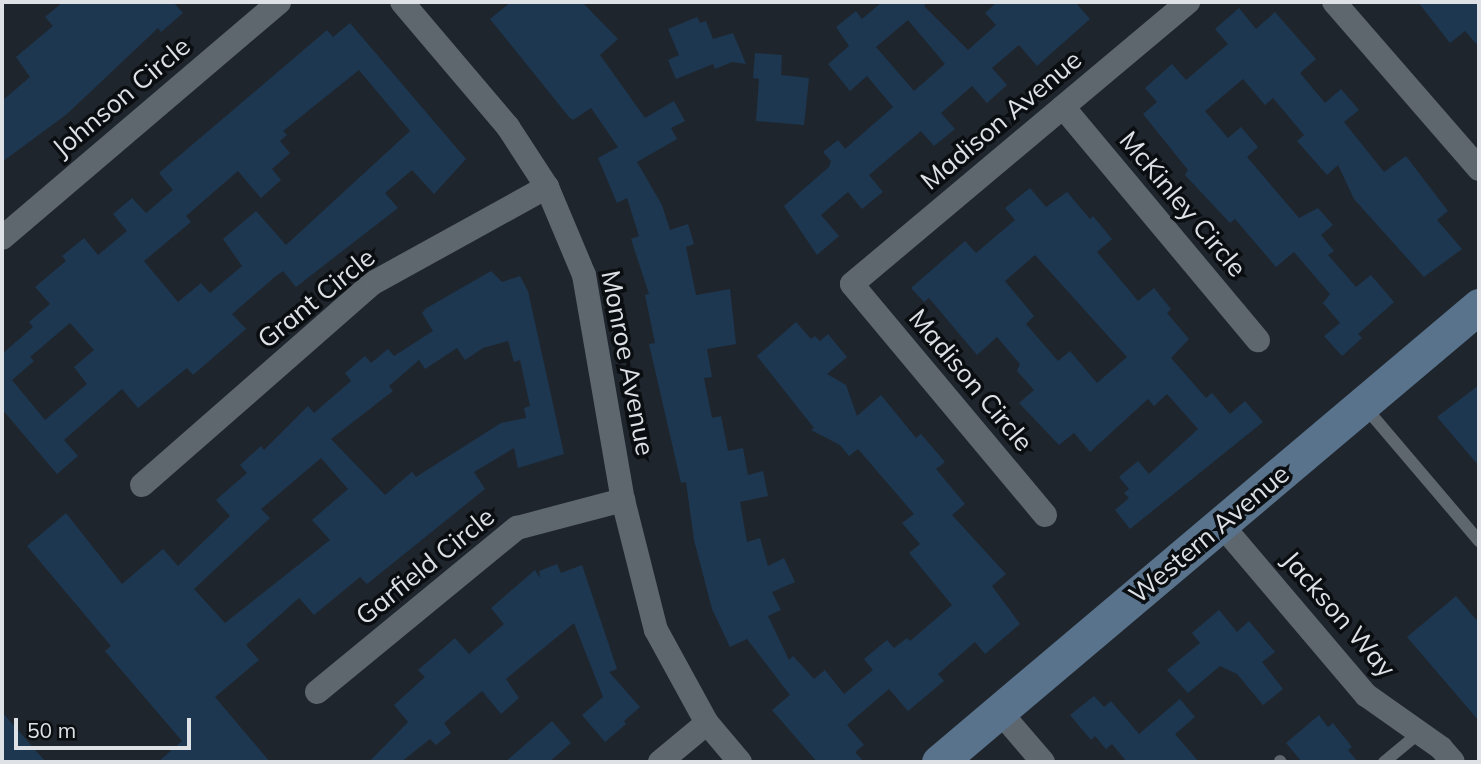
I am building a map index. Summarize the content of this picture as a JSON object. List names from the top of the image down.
{
  "streets": {
    "main road": ["Western Avenue"],
    "street": [
      "Johnson Circle",
      "Madison Avenue",
      "McKinley Circle",
      "Grant Circle",
      "Monroe Avenue",
      "Madison Circle",
      "Garfield Circle",
      "Jackson Way"
    ]
  },
  "crossings": [
    ["Madison Avenue", "McKinley Circle"],
    ["Madison Avenue", "Madison Circle"],
    ["Grant Circle", "Monroe Avenue"],
    ["Monroe Avenue", "Garfield Circle"],
    ["Western Avenue", "Jackson Way"]
  ],
  "scale_bar": "50 m"
}
